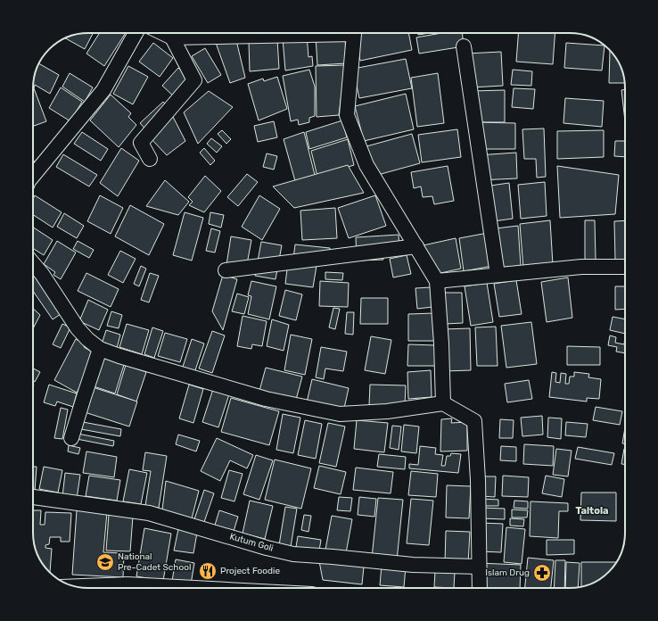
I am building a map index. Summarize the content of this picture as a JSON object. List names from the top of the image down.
{
  "streets": {
    "street": ["Kutum Goli"]
  },
  "districts": ["Taltola"],
  "places": {
    "school or university": ["National Pre-Cadet School"],
    "restaurant": ["Project Foodie"],
    "pharmacy": ["Islam Drug"]
  }
}
